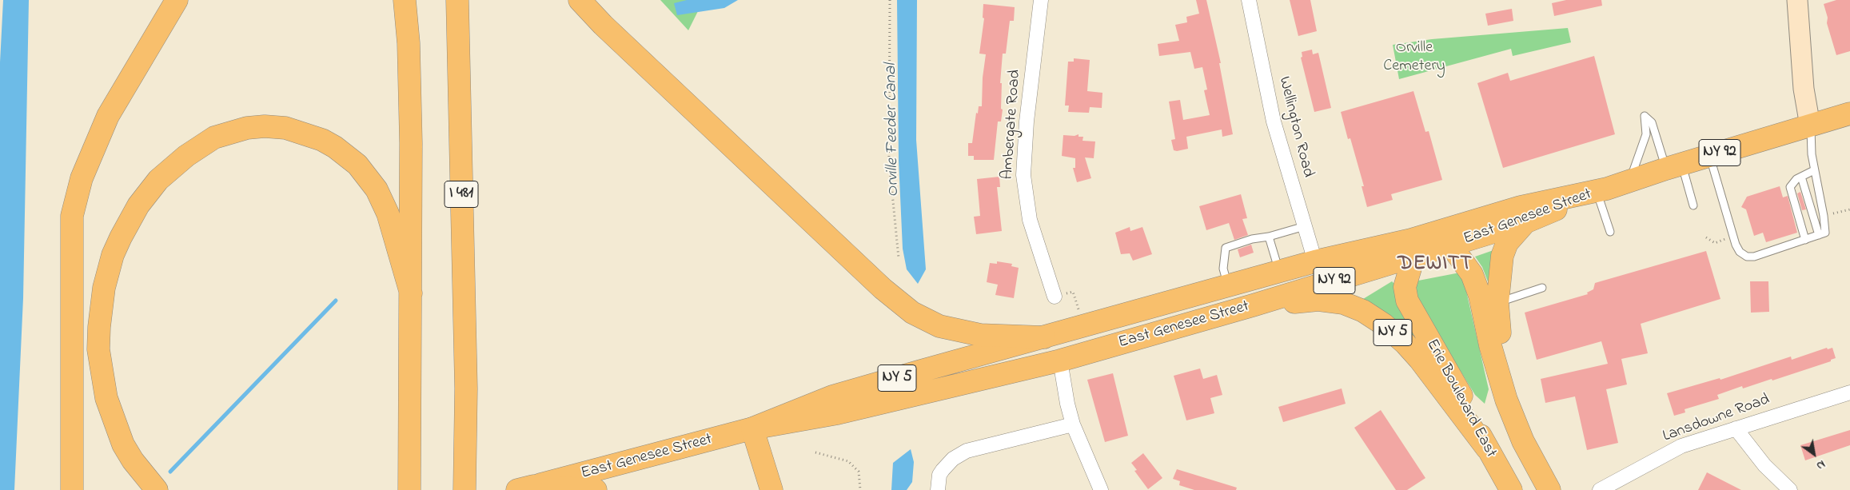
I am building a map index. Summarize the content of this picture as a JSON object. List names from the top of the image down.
{
  "streets": {
    "main road": [
      "NY 92",
      "I 481",
      "East Genesee Street",
      "NY 5",
      "Erie Boulevard East"
    ],
    "street": ["Ambergate Road", "Wellington Road", "Lansdowne Road"]
  },
  "crossings": [
    ["Wellington Road", "East Genesee Street"],
    ["East Genesee Street", "NY 5"],
    ["East Genesee Street", "Erie Boulevard East"],
    ["NY 5", "Erie Boulevard East"]
  ],
  "districts": ["DEWITT"],
  "water": ["Orville Feeder Canal"],
  "parks": ["Orville Cemetery"],
  "north": "bottom right"
}
